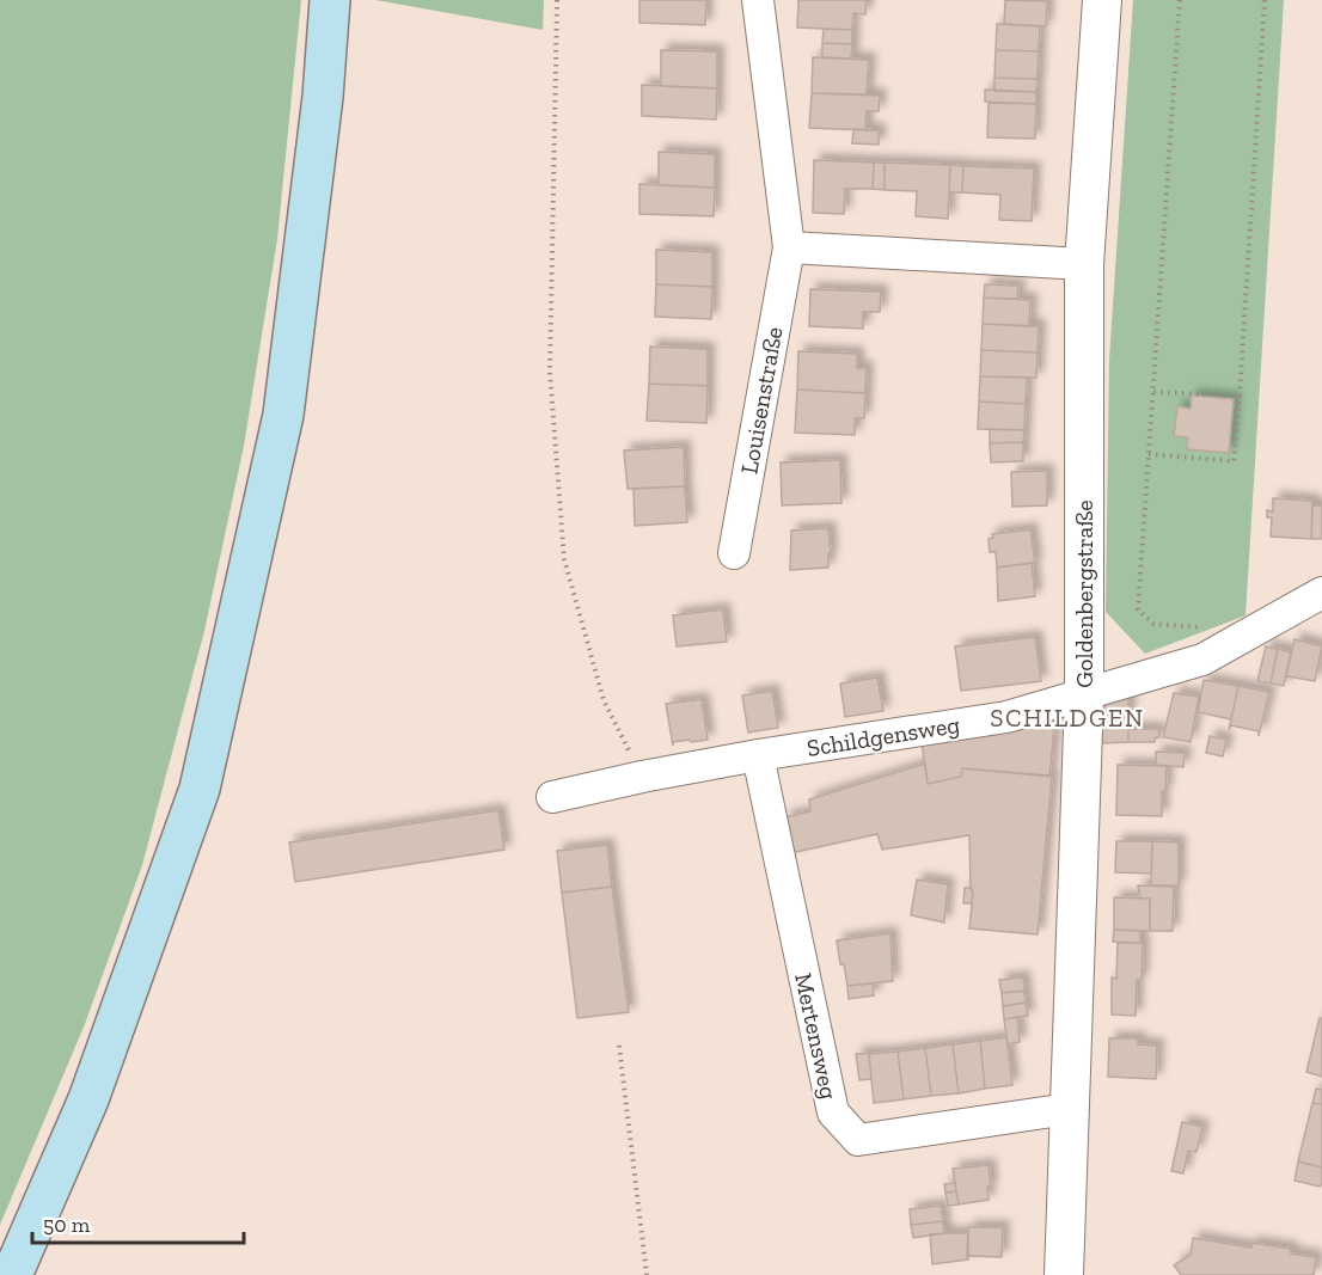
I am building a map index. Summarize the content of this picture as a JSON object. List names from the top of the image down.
{
  "streets": {
    "street": [
      "Louisenstraße",
      "Goldenbergstraße",
      "Schildgensweg",
      "Mertensweg"
    ]
  },
  "crossings": [
    ["Goldenbergstraße", "Schildgensweg"],
    ["Goldenbergstraße", "Mertensweg"],
    ["Schildgensweg", "Mertensweg"]
  ],
  "districts": ["SCHILDGEN"],
  "scale_bar": "50 m"
}
